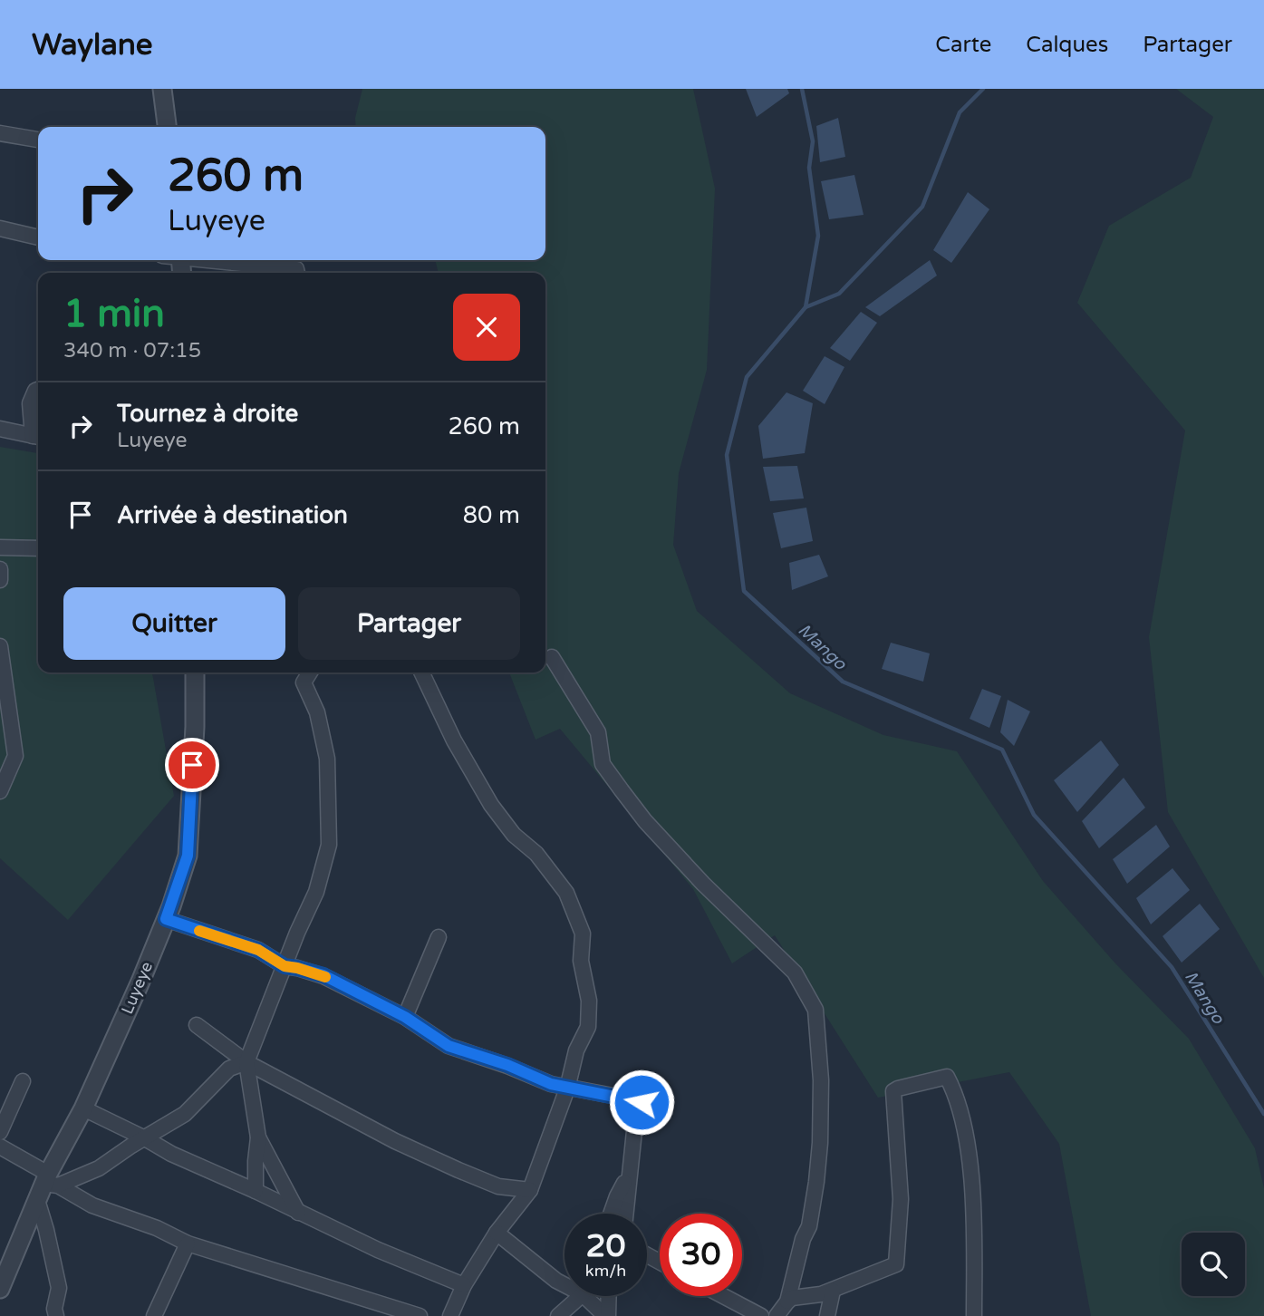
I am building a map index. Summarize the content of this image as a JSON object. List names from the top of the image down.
{
  "streets": {
    "street": ["Luyeye"]
  },
  "water": ["Mango"],
  "page": {
    "header": "Waylane",
    "nav": ["Carte", "Calques", "Partager"],
    "turn": ["260 m", "Luyeye"],
    "heading": ["1 min", "340 m · 07:15"],
    "list": [
      {
        "name": "Tournez à droite",
        "note": "Luyeye",
        "value": "260 m"
      },
      {
        "name": "Arrivée à destination",
        "value": "80 m"
      }
    ],
    "buttons": ["Quitter", "Partager"],
    "speed": "20 km/h",
    "limit": "30"
  }
}
